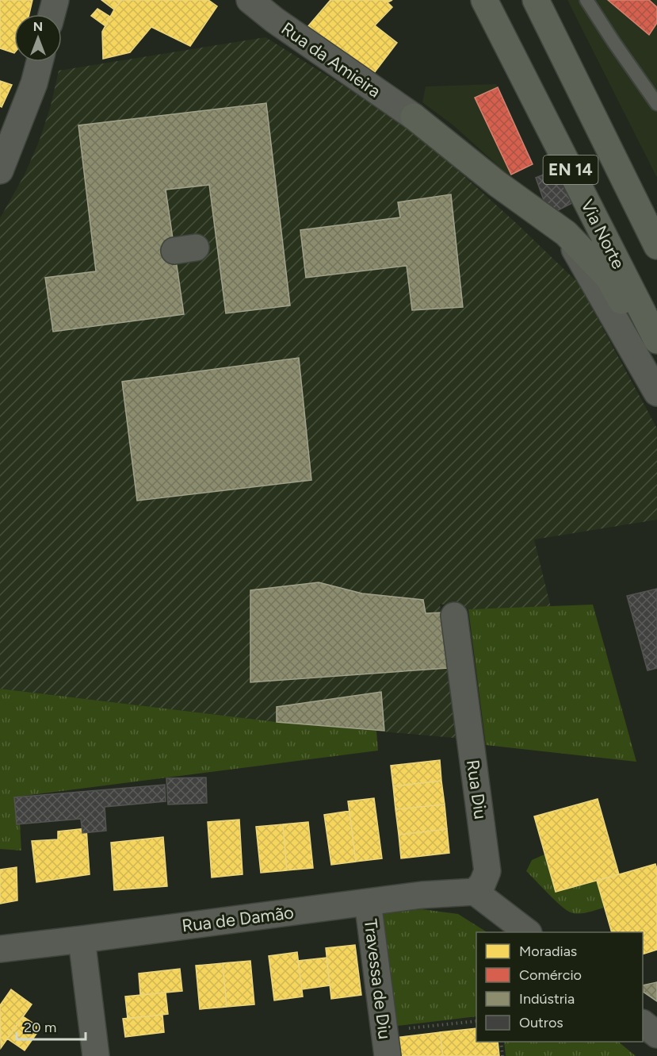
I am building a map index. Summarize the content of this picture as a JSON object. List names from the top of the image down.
{
  "streets": {
    "highway": ["EN 14", "Via Norte"],
    "street": [
      "Rua da Amieira",
      "Rua Diu",
      "Rua de Damão",
      "Travessa de Diu"
    ]
  },
  "crossings": [
    ["Rua Diu", "Rua de Damão"],
    ["Rua de Damão", "Travessa de Diu"]
  ],
  "legend": [
    "Moradias",
    "Comércio",
    "Indústria",
    "Outros"
  ],
  "scale_bar": "20 m",
  "north": "top"
}
